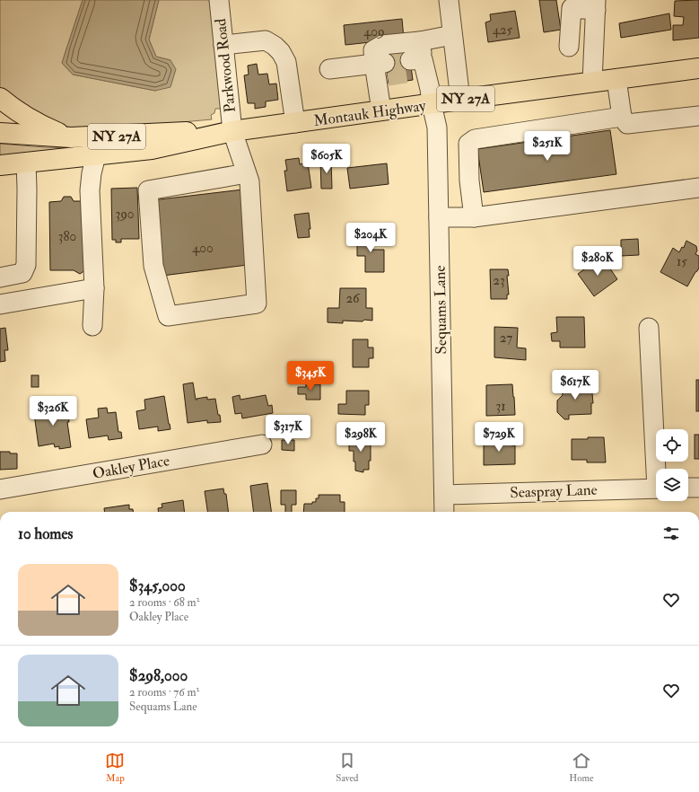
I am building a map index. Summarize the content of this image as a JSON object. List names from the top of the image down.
{
  "streets": {
    "main road": ["NY 27A", "Montauk Highway"],
    "street": [
      "Parkwood Road",
      "Sequams Lane",
      "Oakley Place",
      "Seaspray Lane"
    ]
  },
  "crossings": [
    ["Parkwood Road", "Montauk Highway"],
    ["Montauk Highway", "Sequams Lane"],
    ["Sequams Lane", "Seaspray Lane"]
  ],
  "house_numbers": [
    "425",
    "409",
    "390",
    "380",
    "400",
    "15",
    "23",
    "26",
    "27",
    "31"
  ],
  "page": {
    "price": [
      "$251K",
      "$605K",
      "$204K",
      "$280K",
      "$345K",
      "$617K",
      "$326K",
      "$317K",
      "$298K",
      "$729K"
    ],
    "heading": "10 homes",
    "list": [
      {
        "name": "$345,000",
        "note": "2 rooms · 68 m² · Oakley Place"
      },
      {
        "name": "$298,000",
        "note": "2 rooms · 76 m² · Sequams Lane"
      }
    ],
    "tabs": ["Map", "Saved", "Home"]
  }
}
